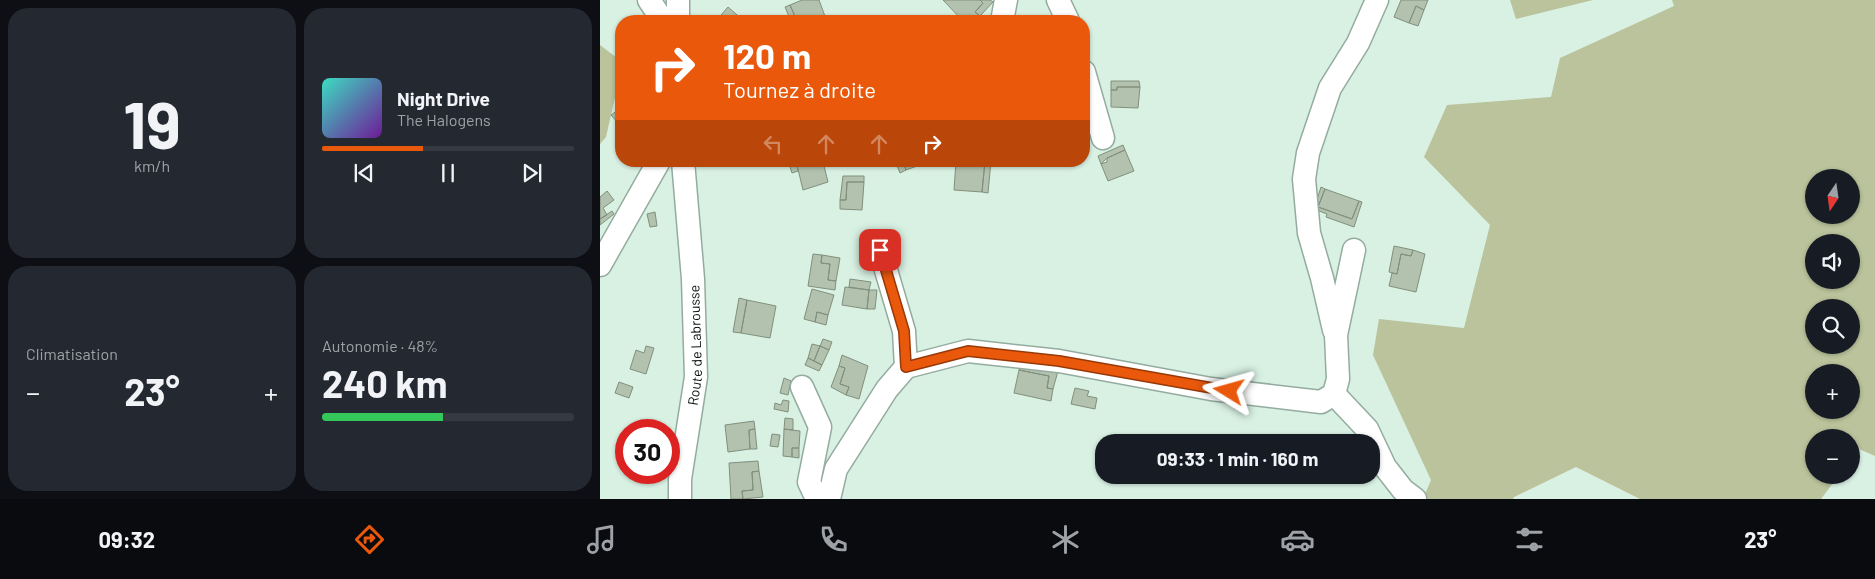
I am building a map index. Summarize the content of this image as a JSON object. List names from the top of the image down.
{
  "streets": {
    "street": ["Route de Labrousse"]
  },
  "north": "bottom",
  "page": {
    "tile": [
      ["19", "km/h"],
      "Climatisation",
      ["Autonomie · 48%", "240 km"]
    ],
    "turn": ["120 m", "Tournez à droite"],
    "song": ["Night Drive", "The Halogens"],
    "map_buttons": ["+", "−"],
    "heat": ["−", "23°", "+"],
    "limit": "30",
    "trip": "09:33 · 1 min · 160 m",
    "tabs": ["09:32", "23°"]
  }
}
